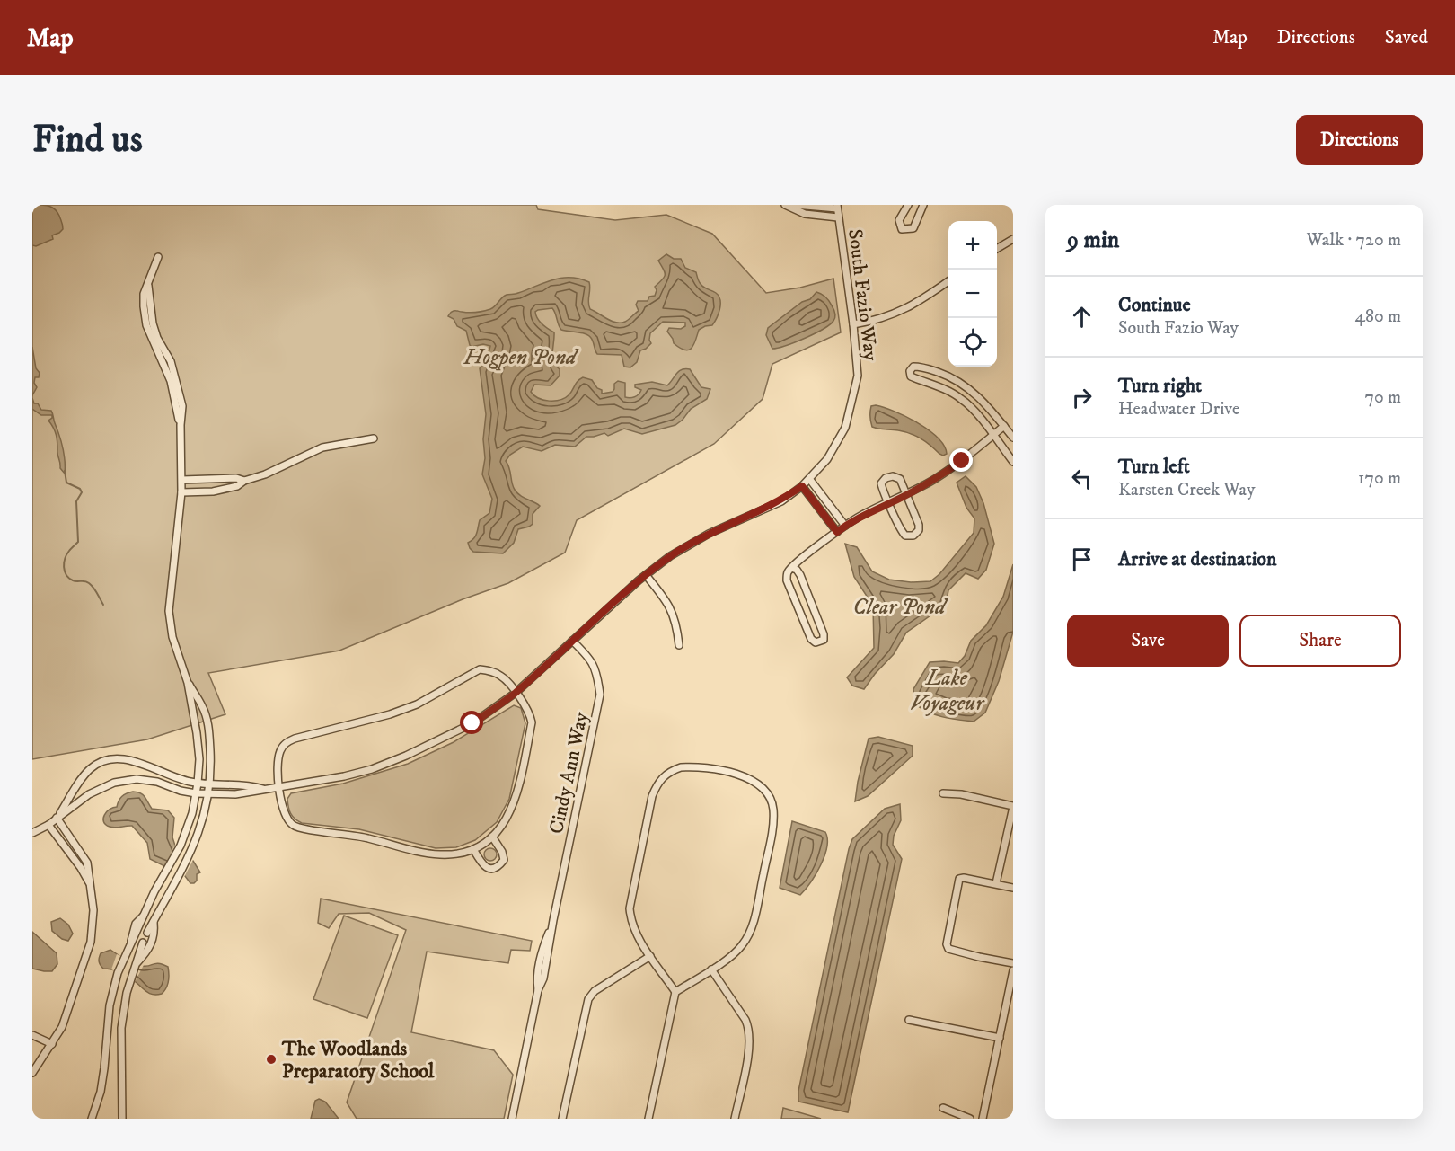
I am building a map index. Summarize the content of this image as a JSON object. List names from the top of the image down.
{
  "streets": {
    "street": ["South Fazio Way", "Cindy Ann Way"]
  },
  "crossings": [
    ["South Fazio Way", "Cindy Ann Way"]
  ],
  "water": ["Hogpen Pond", "Clear Pond", "Lake Voyageur"],
  "places": ["The Woodlands Preparatory School"],
  "page": {
    "header": "Map",
    "nav": ["Map", "Directions", "Saved"],
    "buttons": [
      "Directions",
      ["Save", "Share"]
    ],
    "title": "Find us",
    "heading": ["9 min", "Walk · 720 m"],
    "map_buttons": ["+", "−"],
    "list": [
      ["Continue", "South Fazio Way", "480 m"],
      ["Turn right", "Headwater Drive", "70 m"],
      ["Turn left", "Karsten Creek Way", "170 m"],
      "Arrive at destination"
    ]
  }
}
